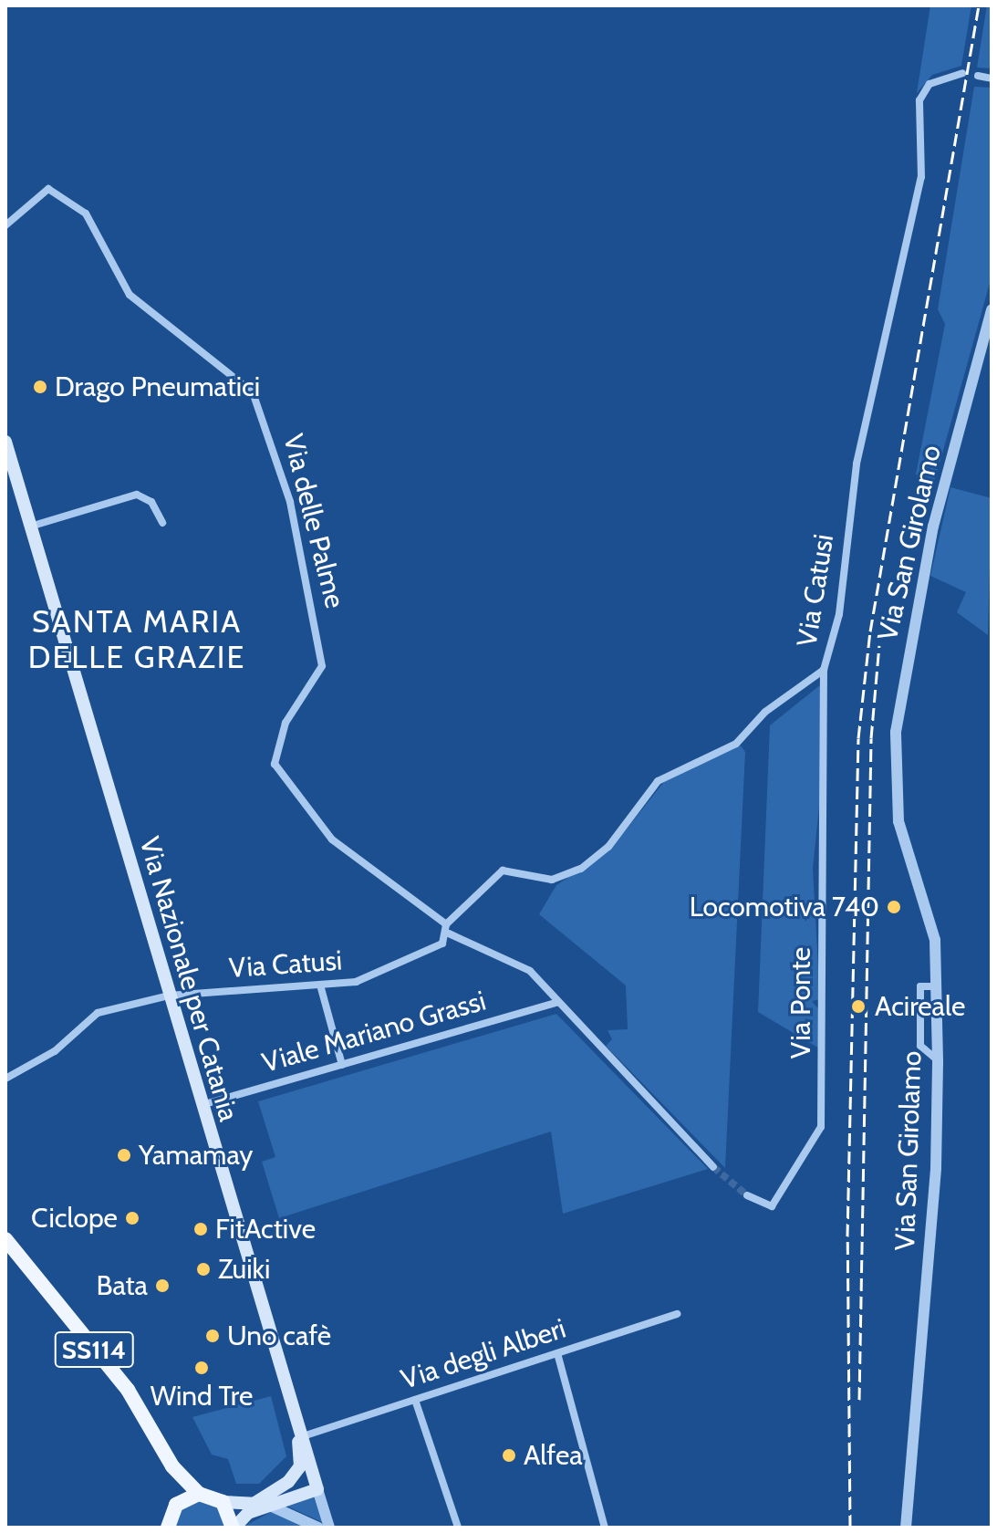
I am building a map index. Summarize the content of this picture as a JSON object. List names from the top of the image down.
{
  "streets": {
    "main road": ["Via Nazionale per Catania", "SS114"],
    "street": [
      "Via delle Palme",
      "Via San Girolamo",
      "Via Catusi",
      "Via Ponte",
      "Viale Mariano Grassi",
      "Via degli Alberi"
    ]
  },
  "crossings": [
    ["Via delle Palme", "Via Catusi"],
    ["Via Catusi", "Via Nazionale per Catania"],
    ["Via Catusi", "Via Ponte"],
    ["Via Nazionale per Catania", "Viale Mariano Grassi"],
    ["Via Nazionale per Catania", "Via degli Alberi"]
  ],
  "districts": ["SANTA MARIA DELLE GRAZIE"],
  "places": [
    "Drago Pneumatici",
    "Locomotiva 740",
    "Acireale",
    "Yamamay",
    "Ciclope",
    "FitActive",
    "Zuiki",
    "Bata",
    "Uno cafè",
    "Wind Tre",
    "Alfea"
  ]
}
